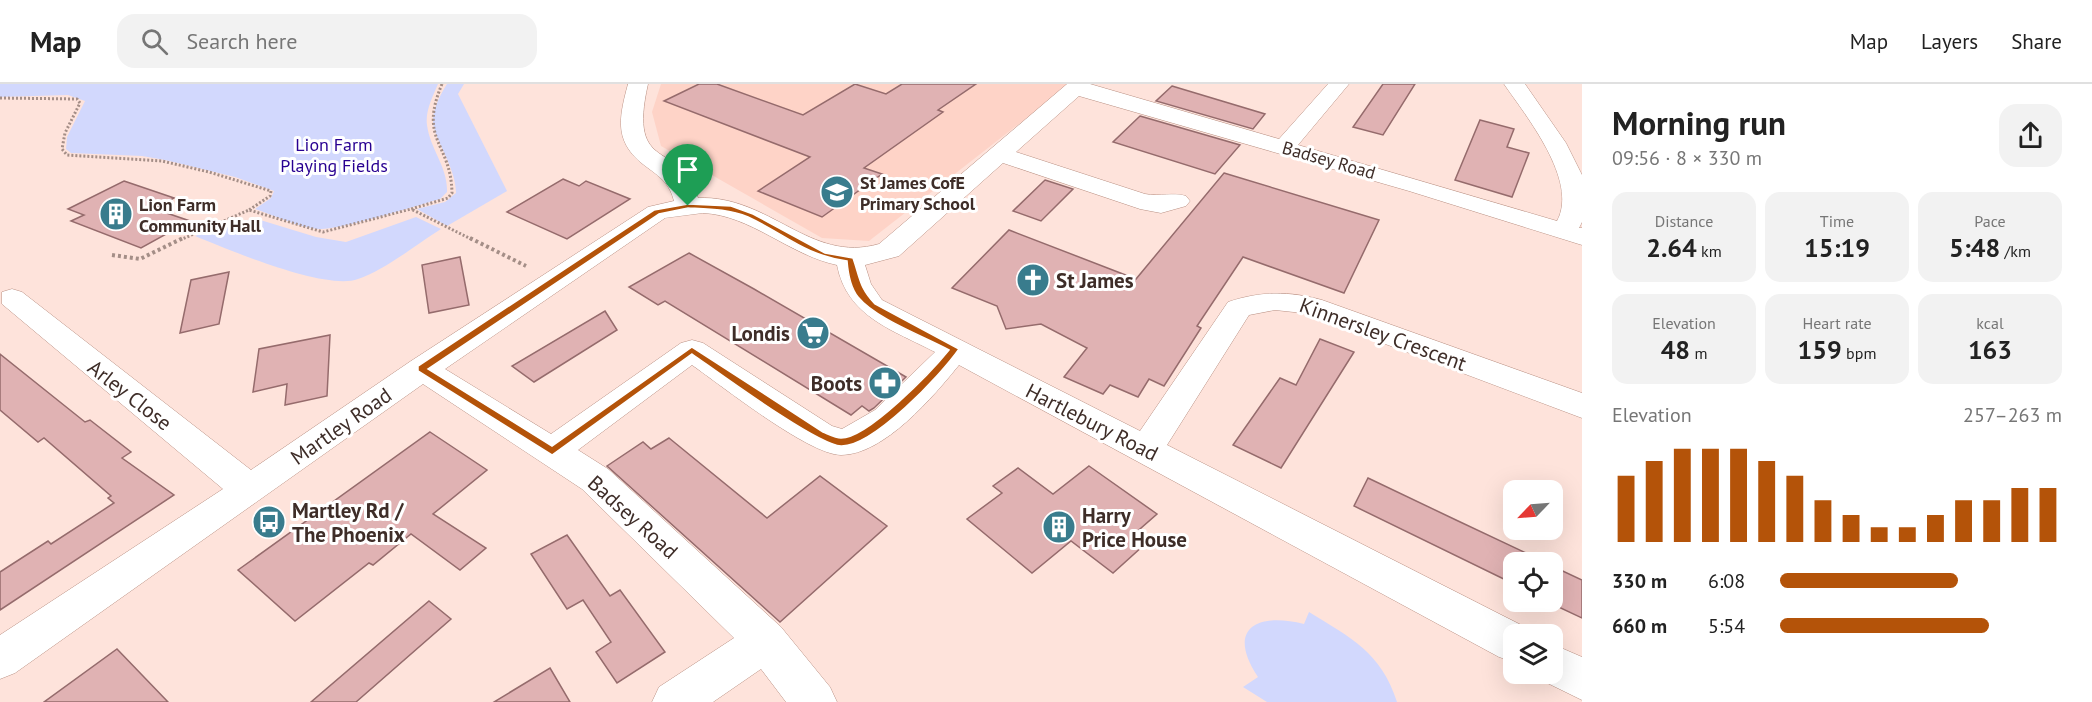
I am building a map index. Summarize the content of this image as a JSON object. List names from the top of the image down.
{
  "streets": {
    "street": [
      "Badsey Road",
      "Kinnersley Crescent",
      "Arley Close",
      "Hartlebury Road",
      "Martley Road"
    ]
  },
  "crossings": [
    ["Badsey Road", "Martley Road"],
    ["Kinnersley Crescent", "Hartlebury Road"],
    ["Arley Close", "Martley Road"]
  ],
  "parks": ["Lion Farm Playing Fields"],
  "places": {
    "school or university": ["St James CofE Primary School"],
    "building": ["Lion Farm Community Hall", "Harry Price House"],
    "church": ["St James"],
    "supermarket": ["Londis"],
    "pharmacy": ["Boots"],
    "bus stop": ["Martley Rd / The Phoenix"]
  },
  "north": "bottom left",
  "page": {
    "header": "Map",
    "search": "Search here",
    "nav": ["Map", "Layers", "Share"],
    "heading": ["Morning run", "09:56 · 8 × 330 m"],
    "stats": [
      ["Distance", "2.64 km"],
      ["Time", "15:19"],
      ["Pace", "5:48 /km"],
      ["Elevation", "48 m"],
      ["Heart rate", "159 bpm"],
      ["kcal", "163"]
    ],
    "chart": ["Elevation", "257–263 m"],
    "list": [
      {
        "name": "330 m",
        "note": "6:08"
      },
      {
        "name": "660 m",
        "note": "5:54"
      }
    ]
  }
}
